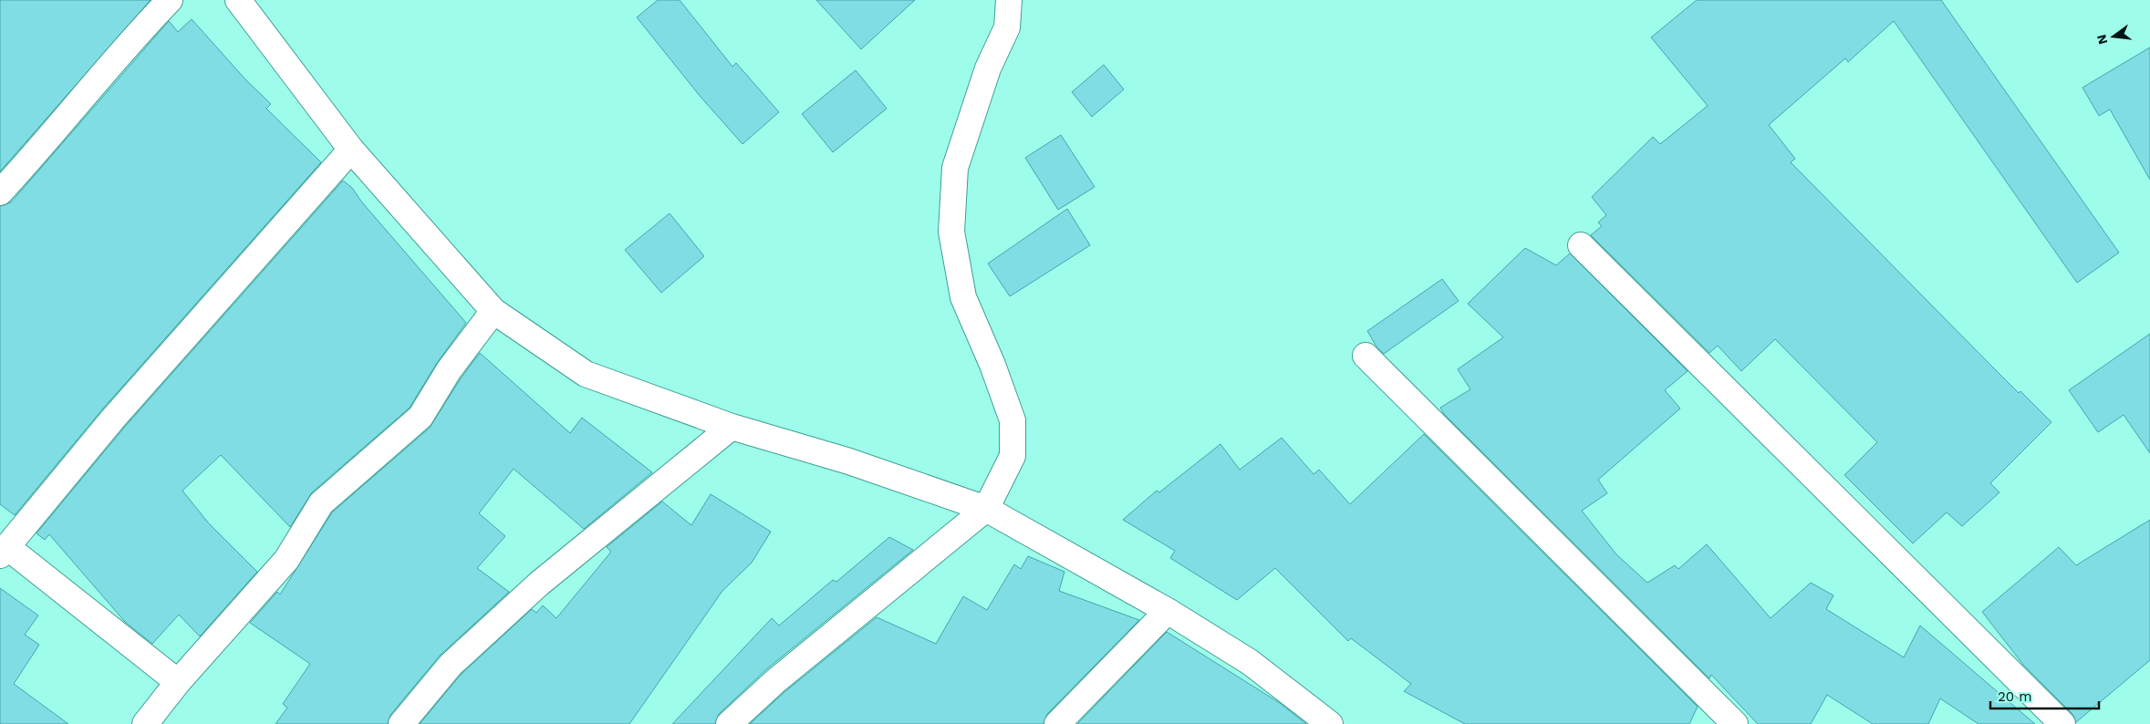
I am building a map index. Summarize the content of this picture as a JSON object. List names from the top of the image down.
{
  "scale_bar": "20 m",
  "north": "left"
}
